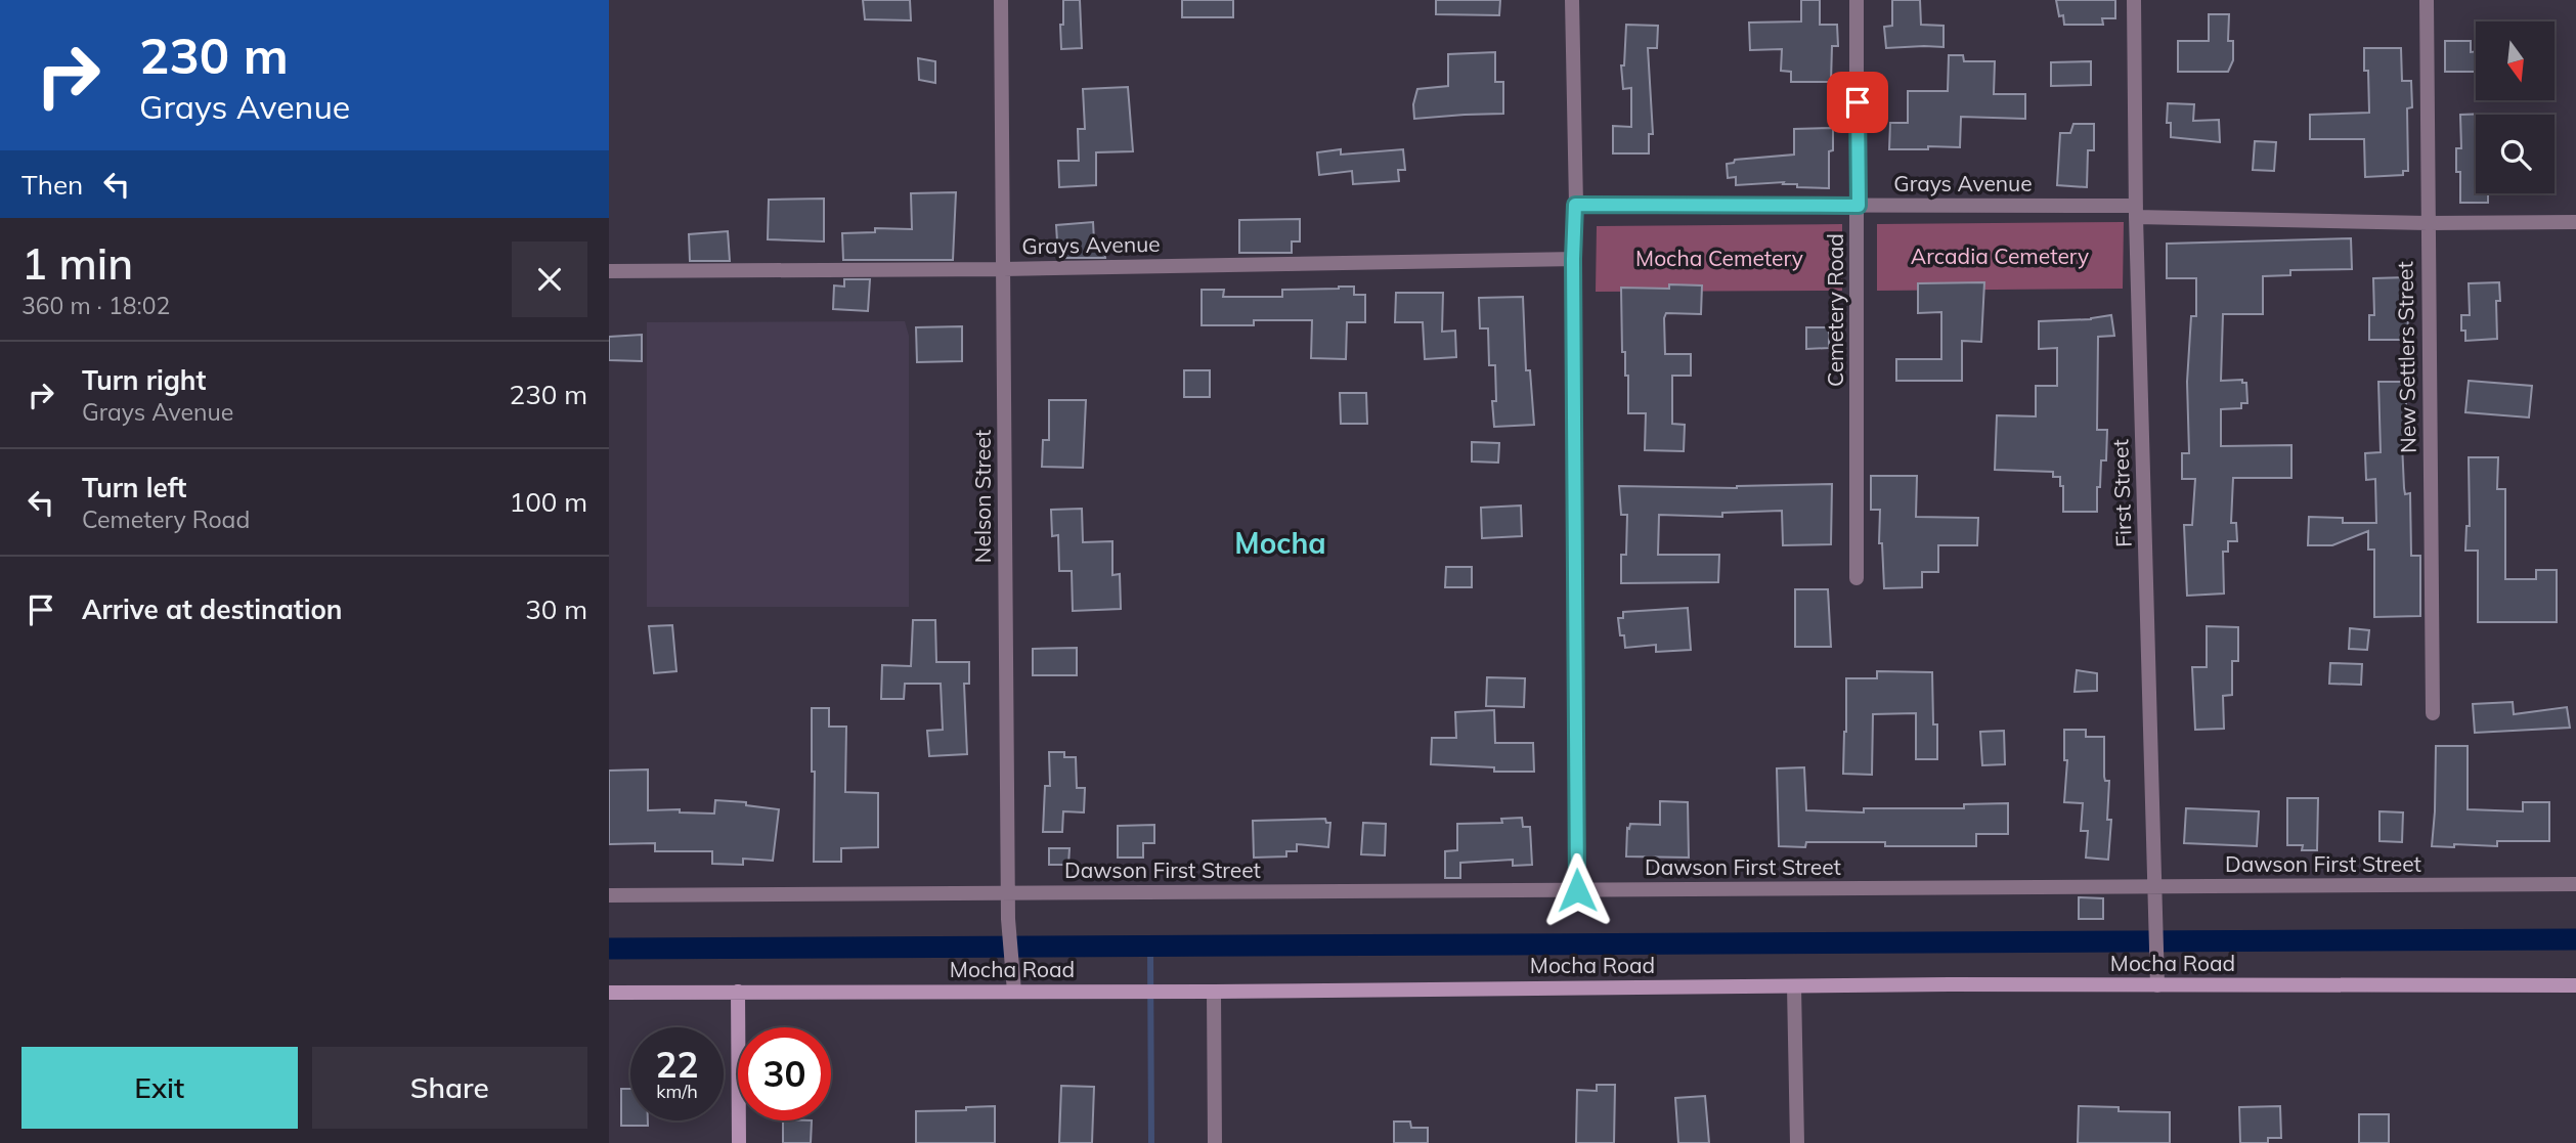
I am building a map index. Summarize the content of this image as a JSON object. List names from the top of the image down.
{
  "streets": {
    "street": [
      "Grays Avenue",
      "Cemetery Road",
      "New Settlers Street",
      "First Street",
      "Nelson Street",
      "Dawson First Street",
      "Mocha Road"
    ]
  },
  "crossings": [
    ["Grays Avenue", "Cemetery Road"],
    ["Grays Avenue", "New Settlers Street"],
    ["Grays Avenue", "First Street"],
    ["Grays Avenue", "Nelson Street"],
    ["First Street", "Dawson First Street"],
    ["First Street", "Mocha Road"],
    ["Nelson Street", "Dawson First Street"],
    ["Nelson Street", "Mocha Road"]
  ],
  "districts": ["Mocha"],
  "parks": ["Arcadia Cemetery", "Mocha Cemetery"],
  "north": "bottom",
  "page": {
    "turn": ["230 m", "Grays Avenue"],
    "then": "Then",
    "heading": ["1 min", "360 m · 18:02"],
    "list": [
      {
        "name": "Turn right",
        "note": "Grays Avenue",
        "value": "230 m"
      },
      {
        "name": "Turn left",
        "note": "Cemetery Road",
        "value": "100 m"
      },
      {
        "name": "Arrive at destination",
        "value": "30 m"
      }
    ],
    "speed": "22 km/h",
    "limit": "30",
    "buttons": ["Exit", "Share"]
  }
}
